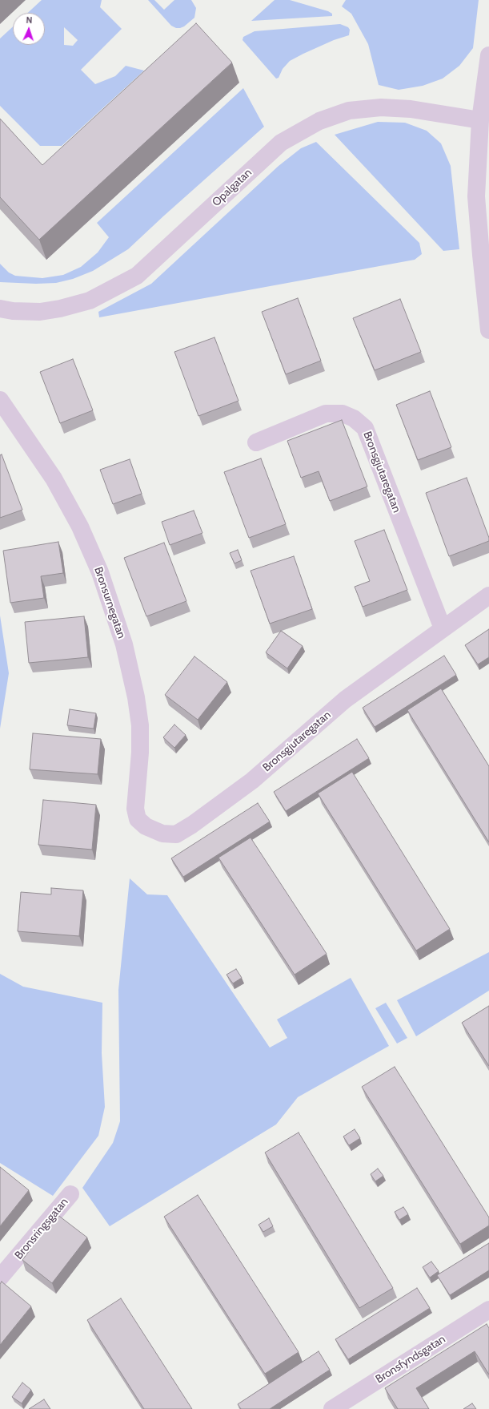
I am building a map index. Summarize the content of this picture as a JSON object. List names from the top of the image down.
{
  "streets": {
    "street": [
      "Opalgatan",
      "Bronsgjutaregatan",
      "Bronsurnegatan",
      "Bronsringsgatan",
      "Bronsfyndsgatan"
    ]
  },
  "crossings": [
    ["Bronsgjutaregatan", "Bronsurnegatan"]
  ],
  "north": "top"
}
